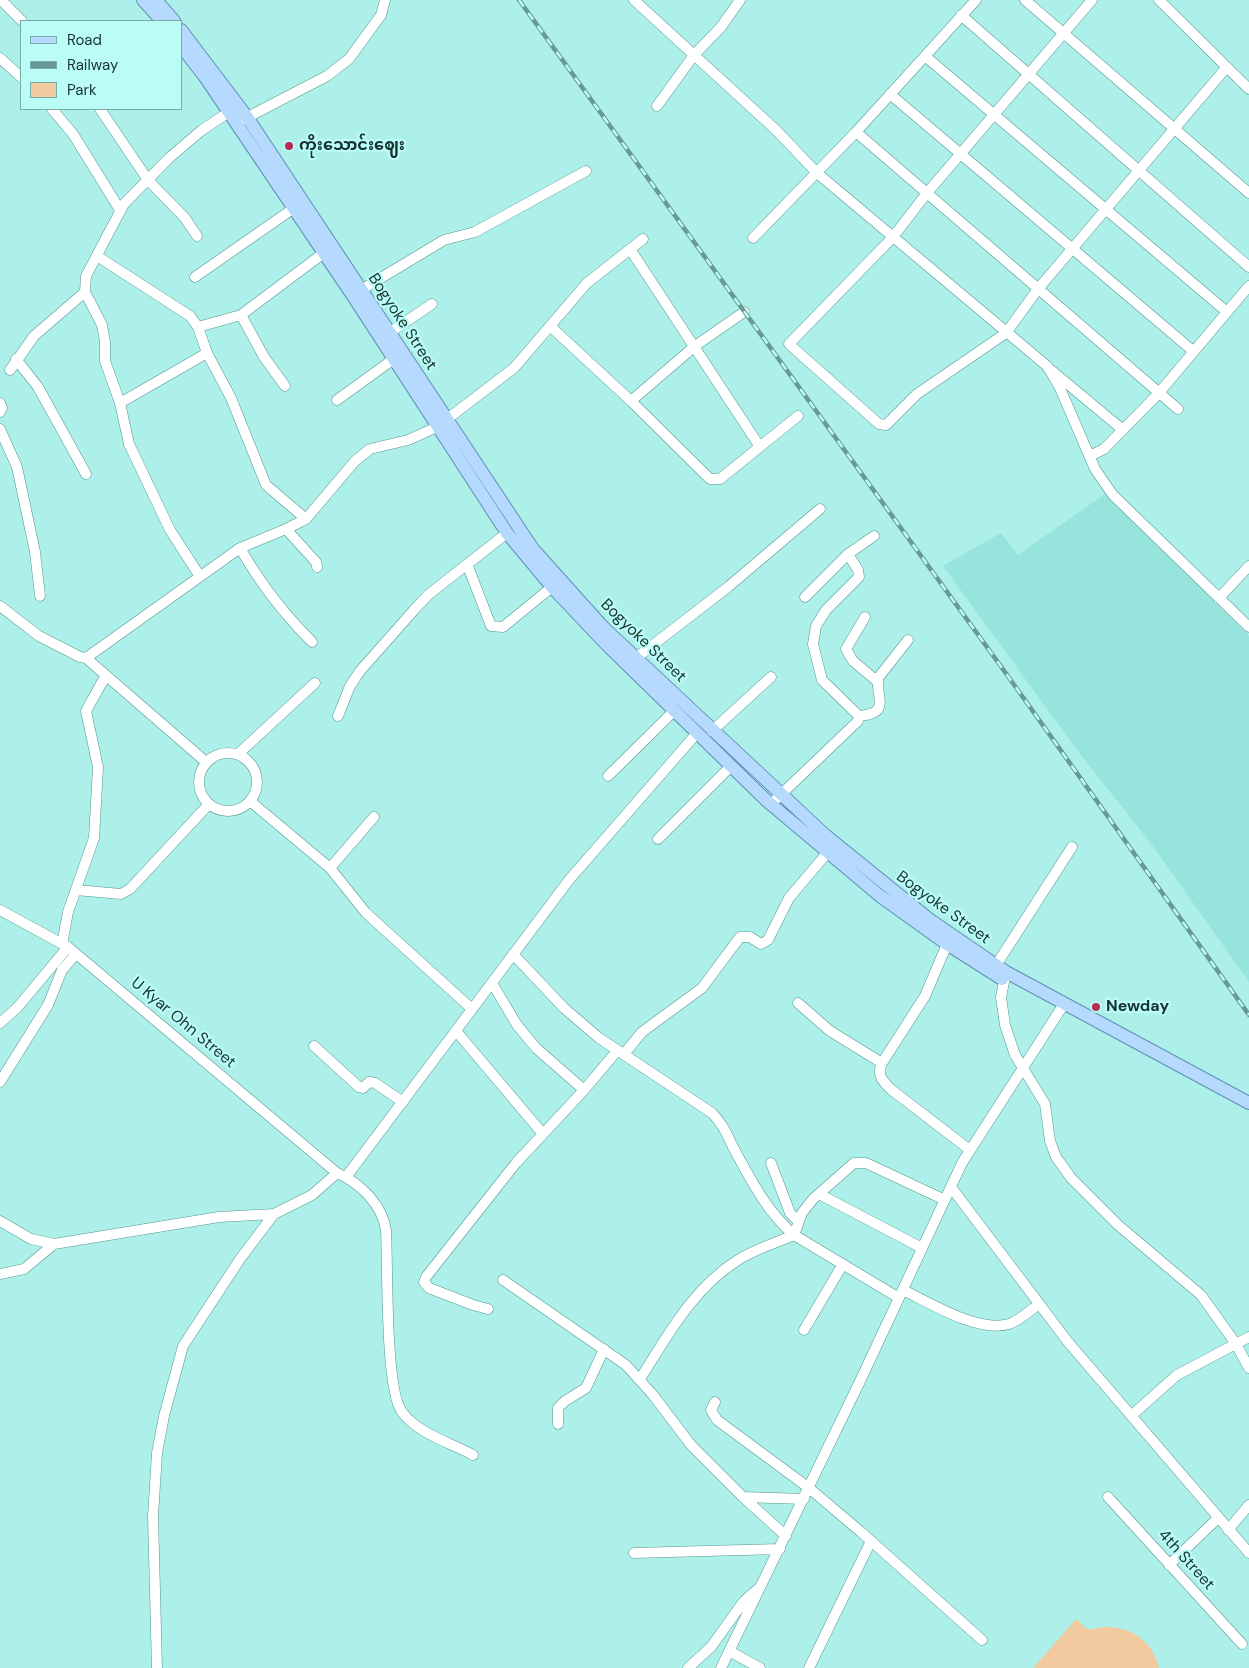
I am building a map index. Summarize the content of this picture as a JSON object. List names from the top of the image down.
{
  "streets": {
    "main road": ["Bogyoke Street"],
    "street": ["U Kyar Ohn Street", "4th Street"]
  },
  "places": ["ကိုးသောင်းဈေး", "Newday"],
  "legend": ["Road", "Railway", "Park"]
}
